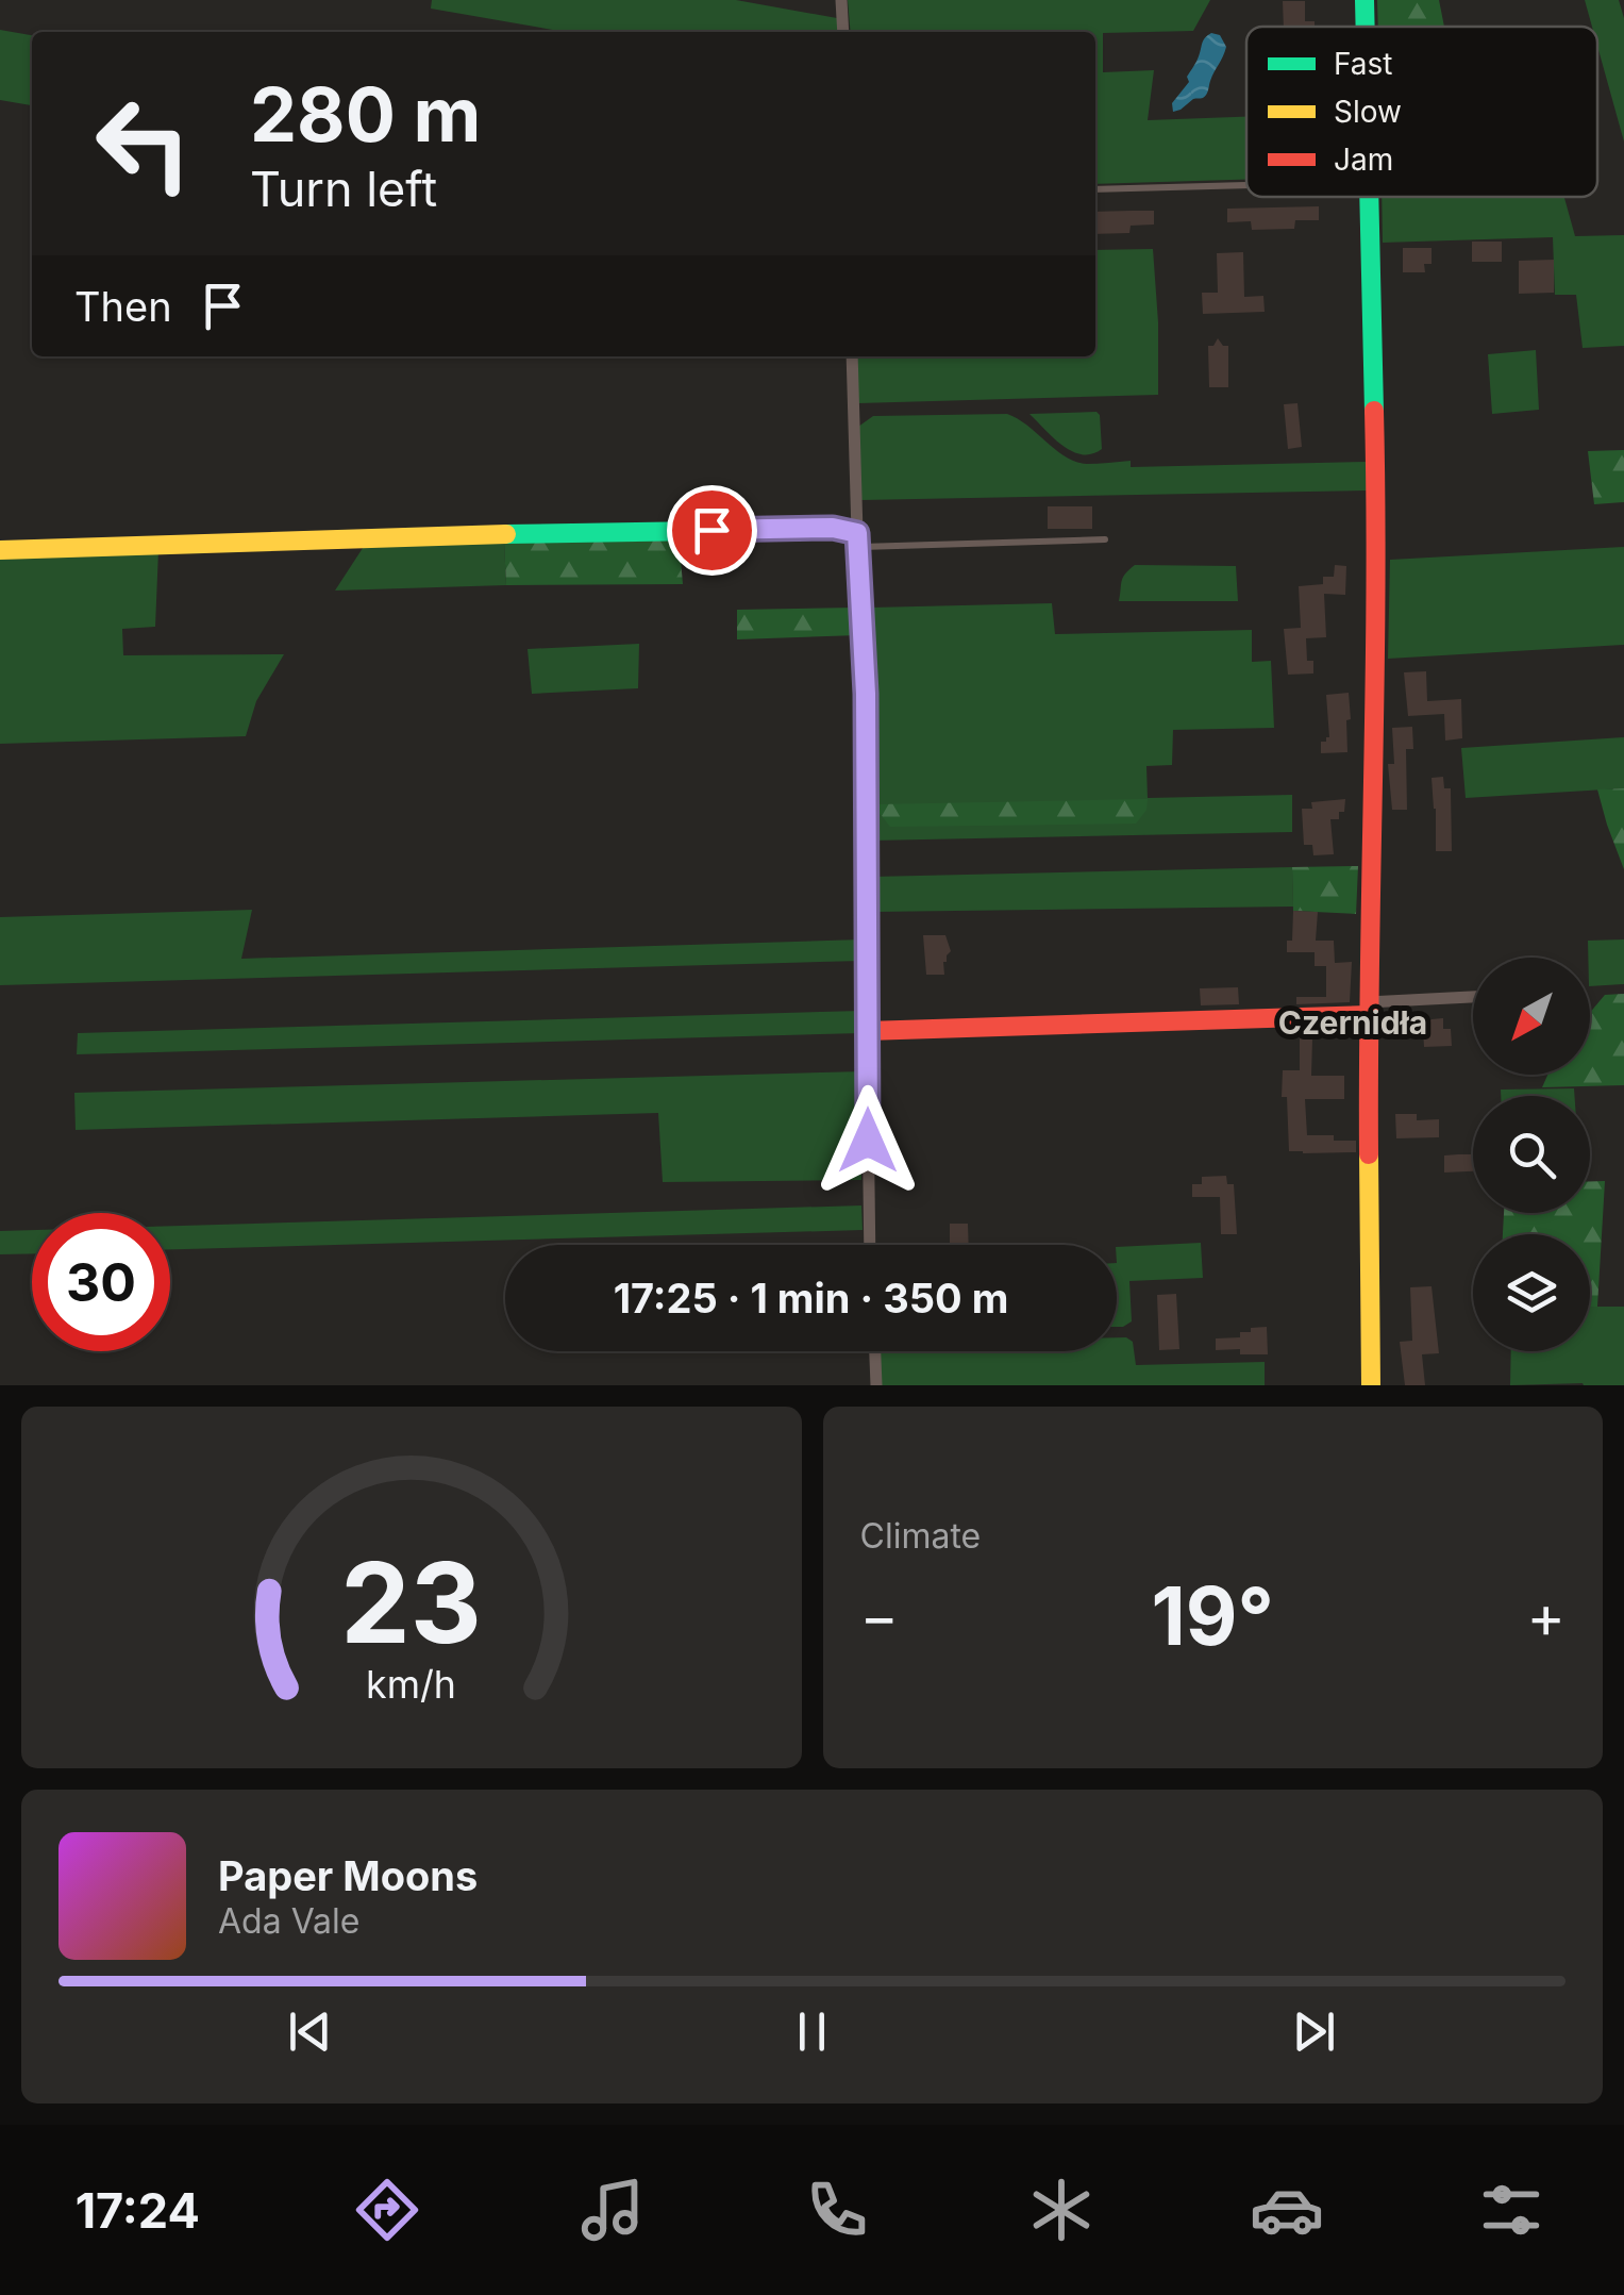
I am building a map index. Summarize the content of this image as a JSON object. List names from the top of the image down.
{
  "districts": ["Czernidła"],
  "legend": ["Fast", "Slow", "Jam"],
  "north": "bottom left",
  "page": {
    "turn": ["280 m", "Turn left"],
    "then": "Then",
    "limit": "30",
    "trip": "17:25 · 1 min · 350 m",
    "tile": "Climate",
    "heat": ["−", "19°", "+"],
    "song": ["Paper Moons", "Ada Vale"],
    "tabs": "17:24",
    "gauge": ["23", "km/h"]
  }
}
